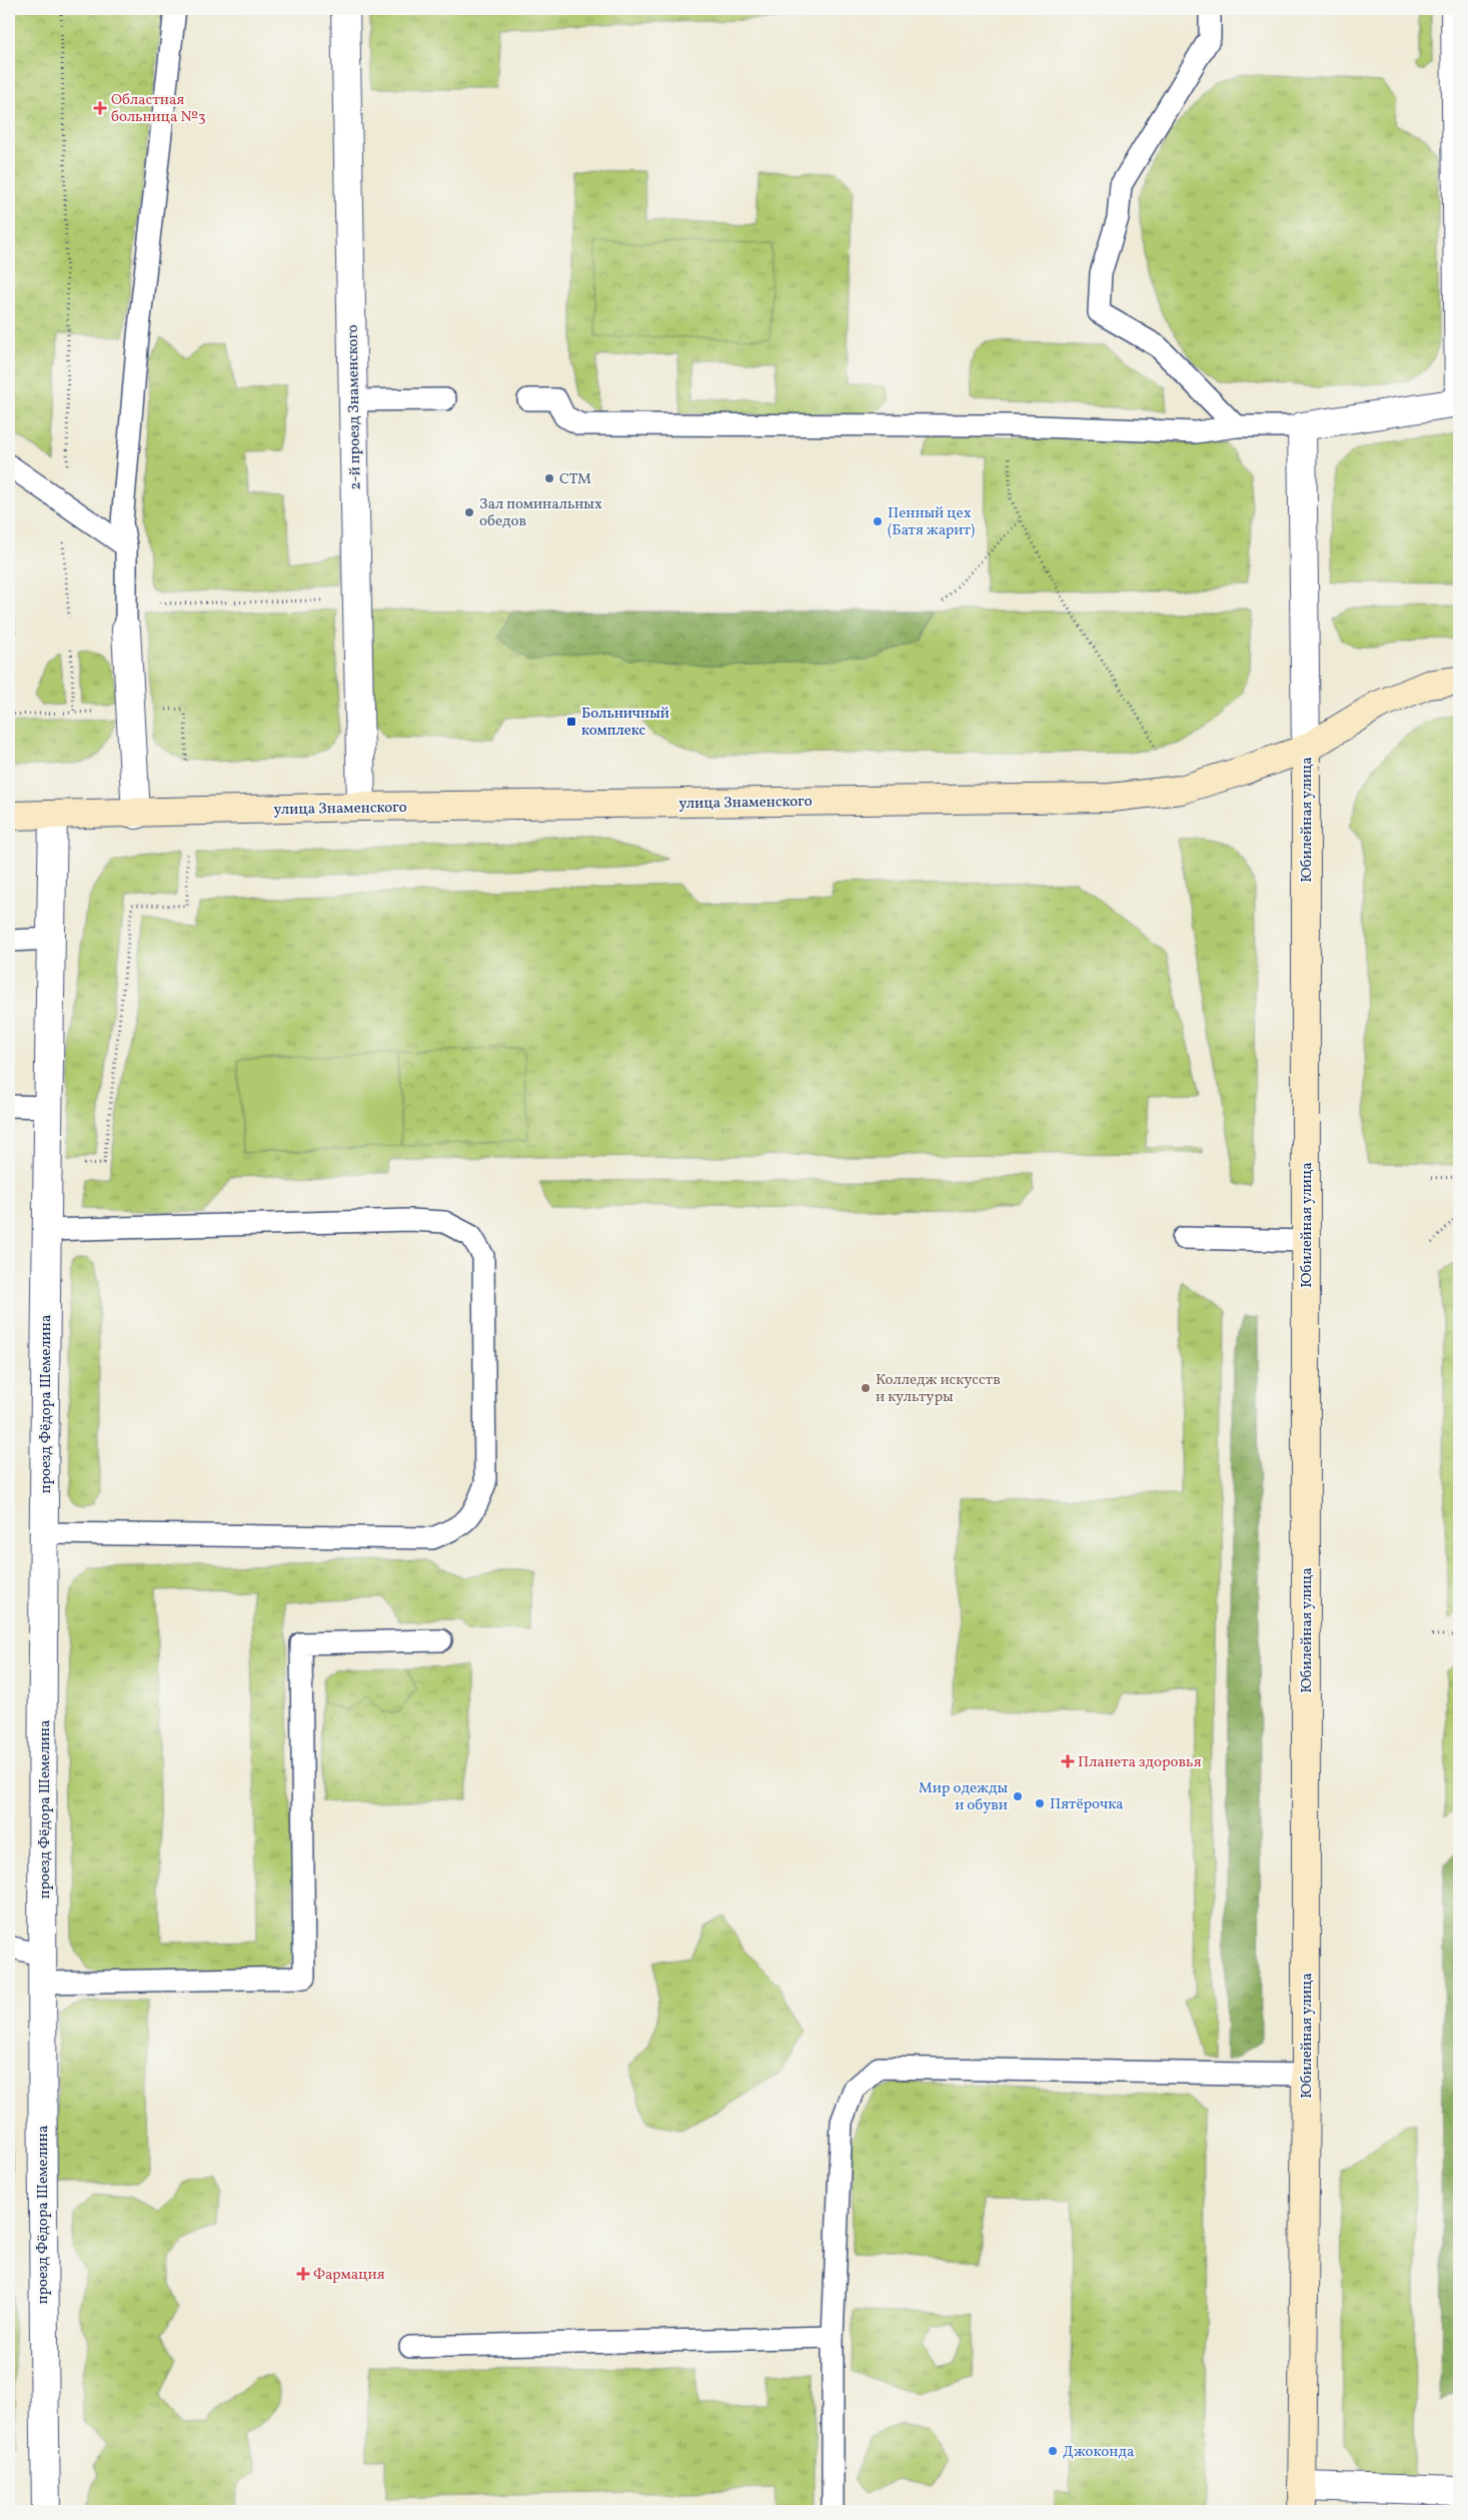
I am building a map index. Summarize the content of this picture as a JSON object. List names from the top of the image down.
{
  "streets": {
    "main road": ["улица Знаменского", "Юбилейная улица"],
    "street": ["2-й проезд Знаменского", "проезд Фёдора Шемелина"]
  },
  "crossings": [
    ["2-й проезд Знаменского", "улица Знаменского"],
    ["улица Знаменского", "Юбилейная улица"],
    ["улица Знаменского", "проезд Фёдора Шемелина"]
  ],
  "places": {
    "health": ["Областная больница №3", "Планета здоровья", "Фармация"],
    "other": [
      "СТМ",
      "Зал поминальных обедов",
      "Пенный цех (Батя жарит)",
      "Колледж искусств и культуры",
      "Мир одежды и обуви",
      "Пятёрочка",
      "Джоконда"
    ],
    "transit": ["Больничный комплекс"]
  }
}
